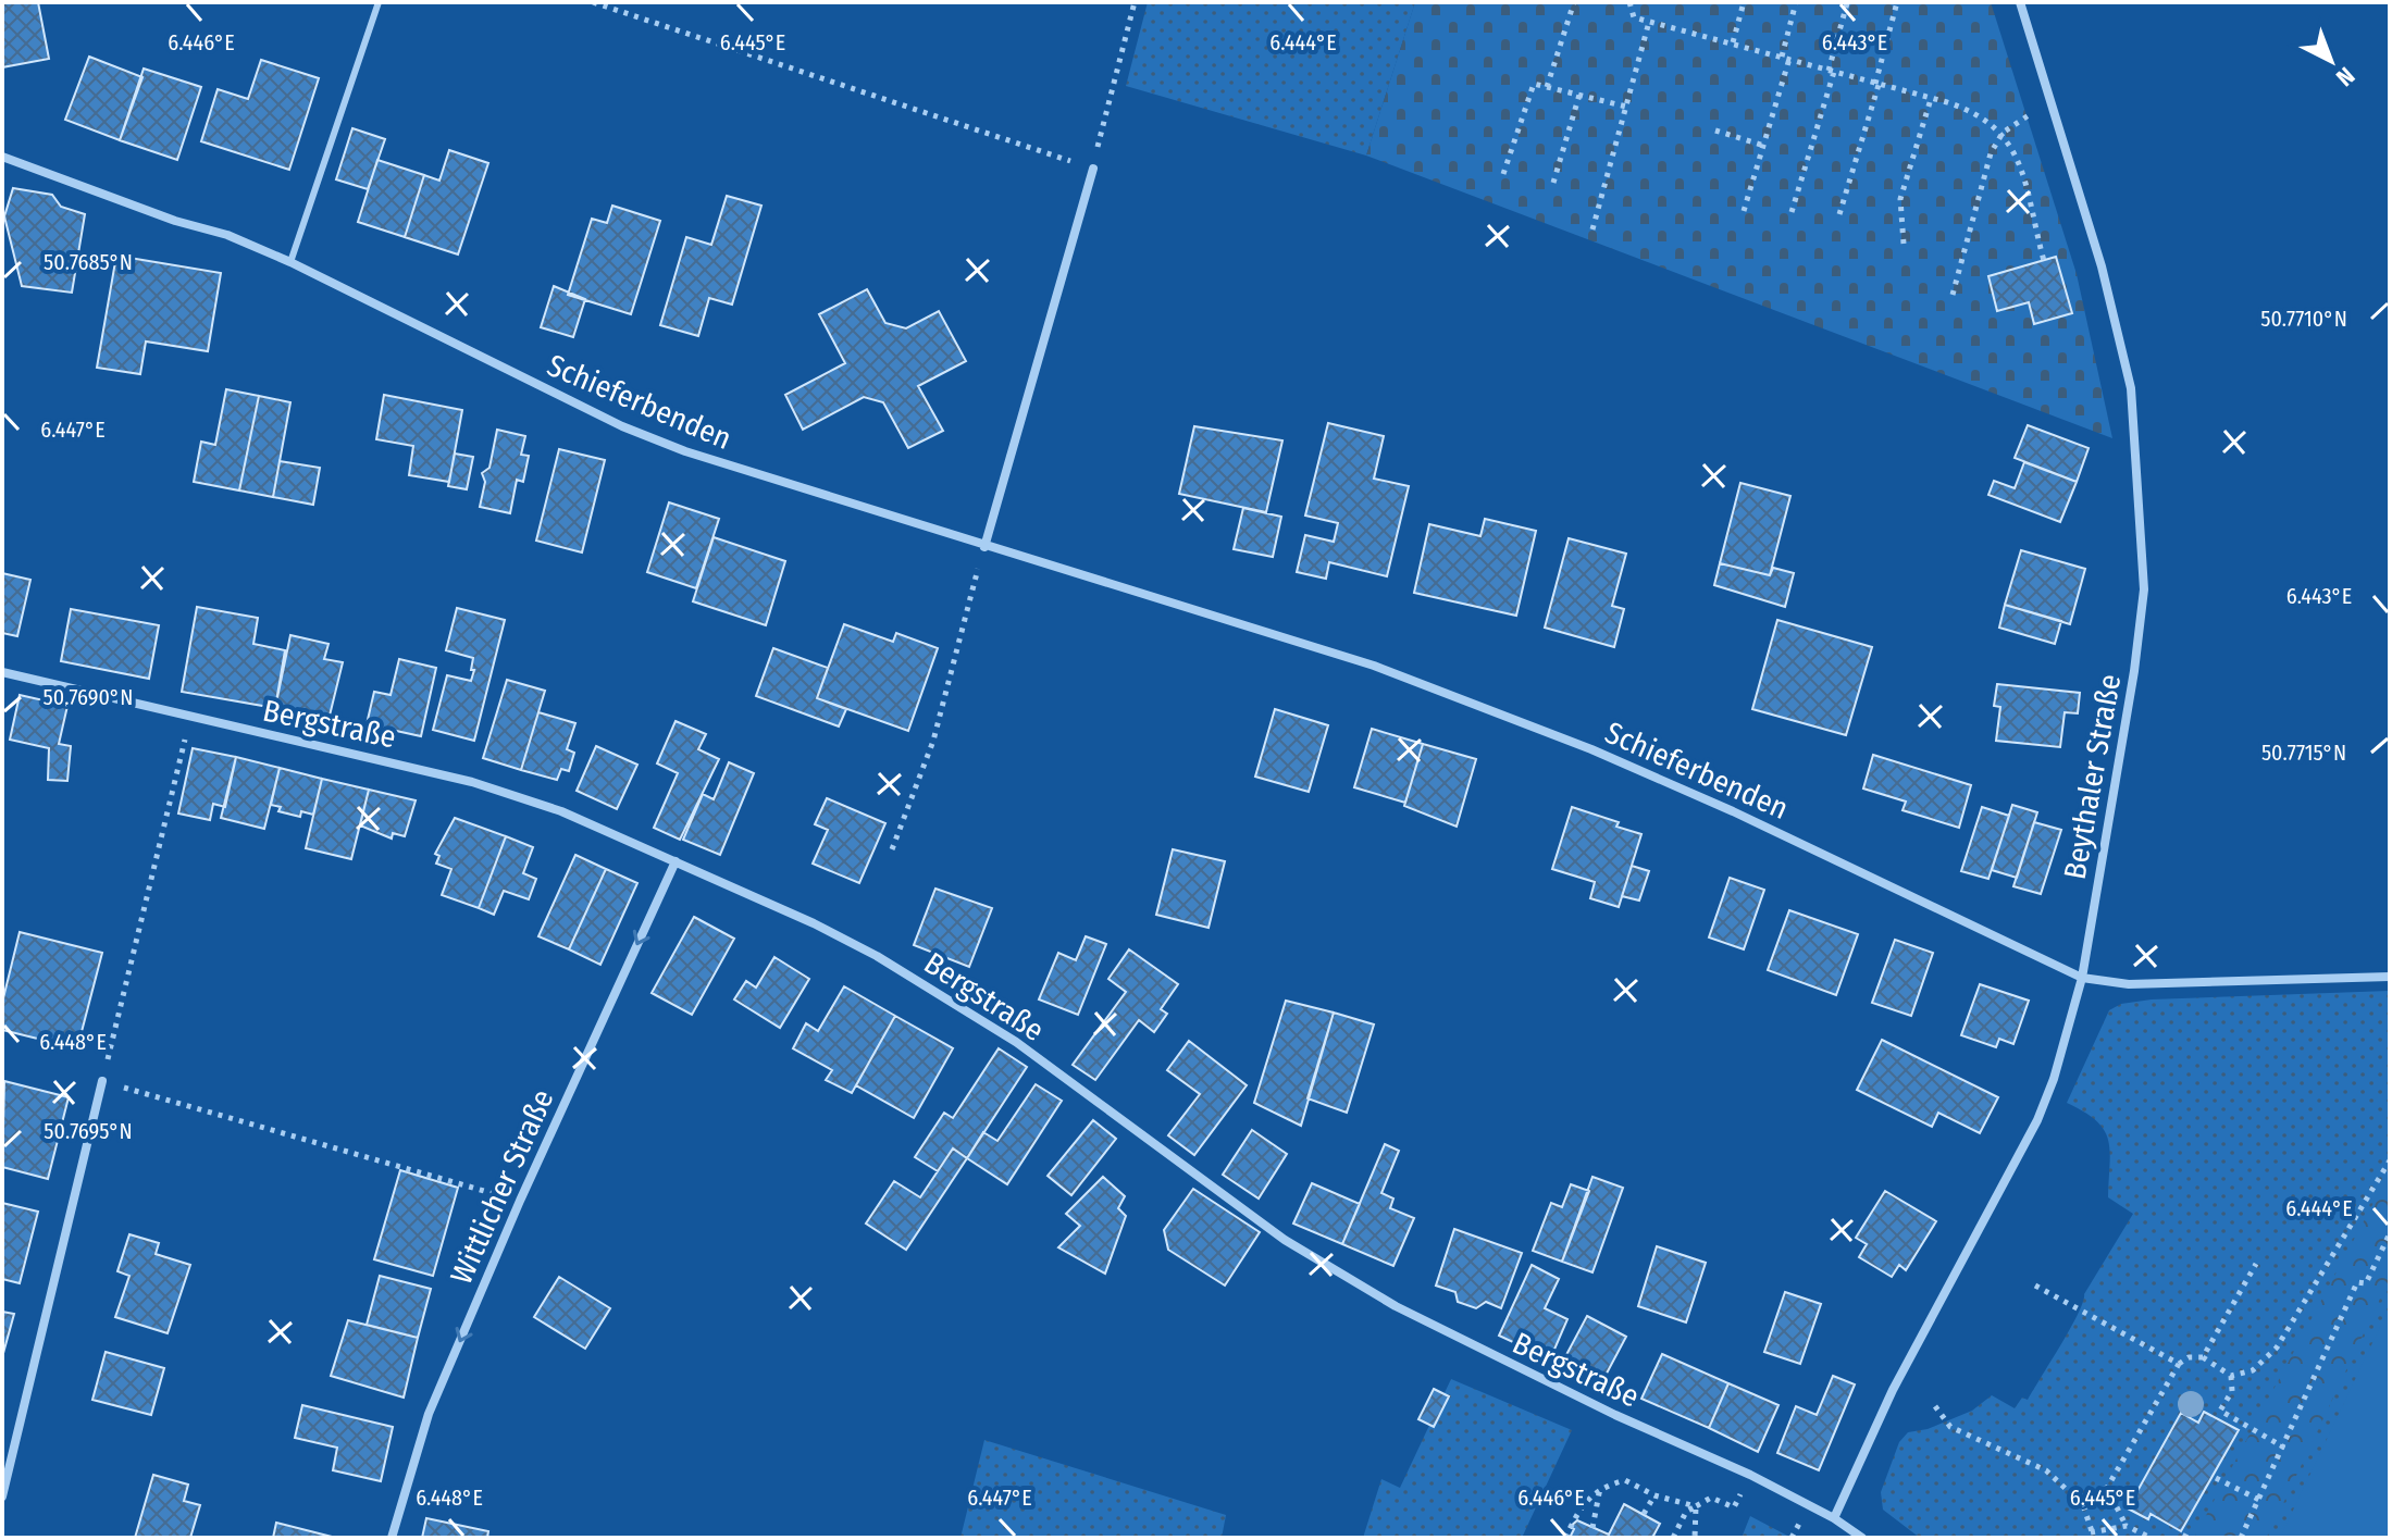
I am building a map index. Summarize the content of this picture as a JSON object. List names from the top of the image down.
{
  "streets": {
    "street": [
      "Schieferbenden",
      "Bergstraße",
      "Beythaler Straße",
      "Wittlicher Straße"
    ]
  },
  "crossings": [
    ["Schieferbenden", "Beythaler Straße"],
    ["Bergstraße", "Beythaler Straße"],
    ["Bergstraße", "Wittlicher Straße"]
  ],
  "one_way": ["Wittlicher Straße"],
  "north": "bottom right",
  "coordinates": [
    "6.446°E",
    "6.445°E",
    "6.444°E",
    "6.443°E",
    "50.7685°N",
    "50.7710°N",
    "6.447°E",
    "50.7690°N",
    "50.7715°N",
    "6.448°E",
    "50.7695°N"
  ]
}
